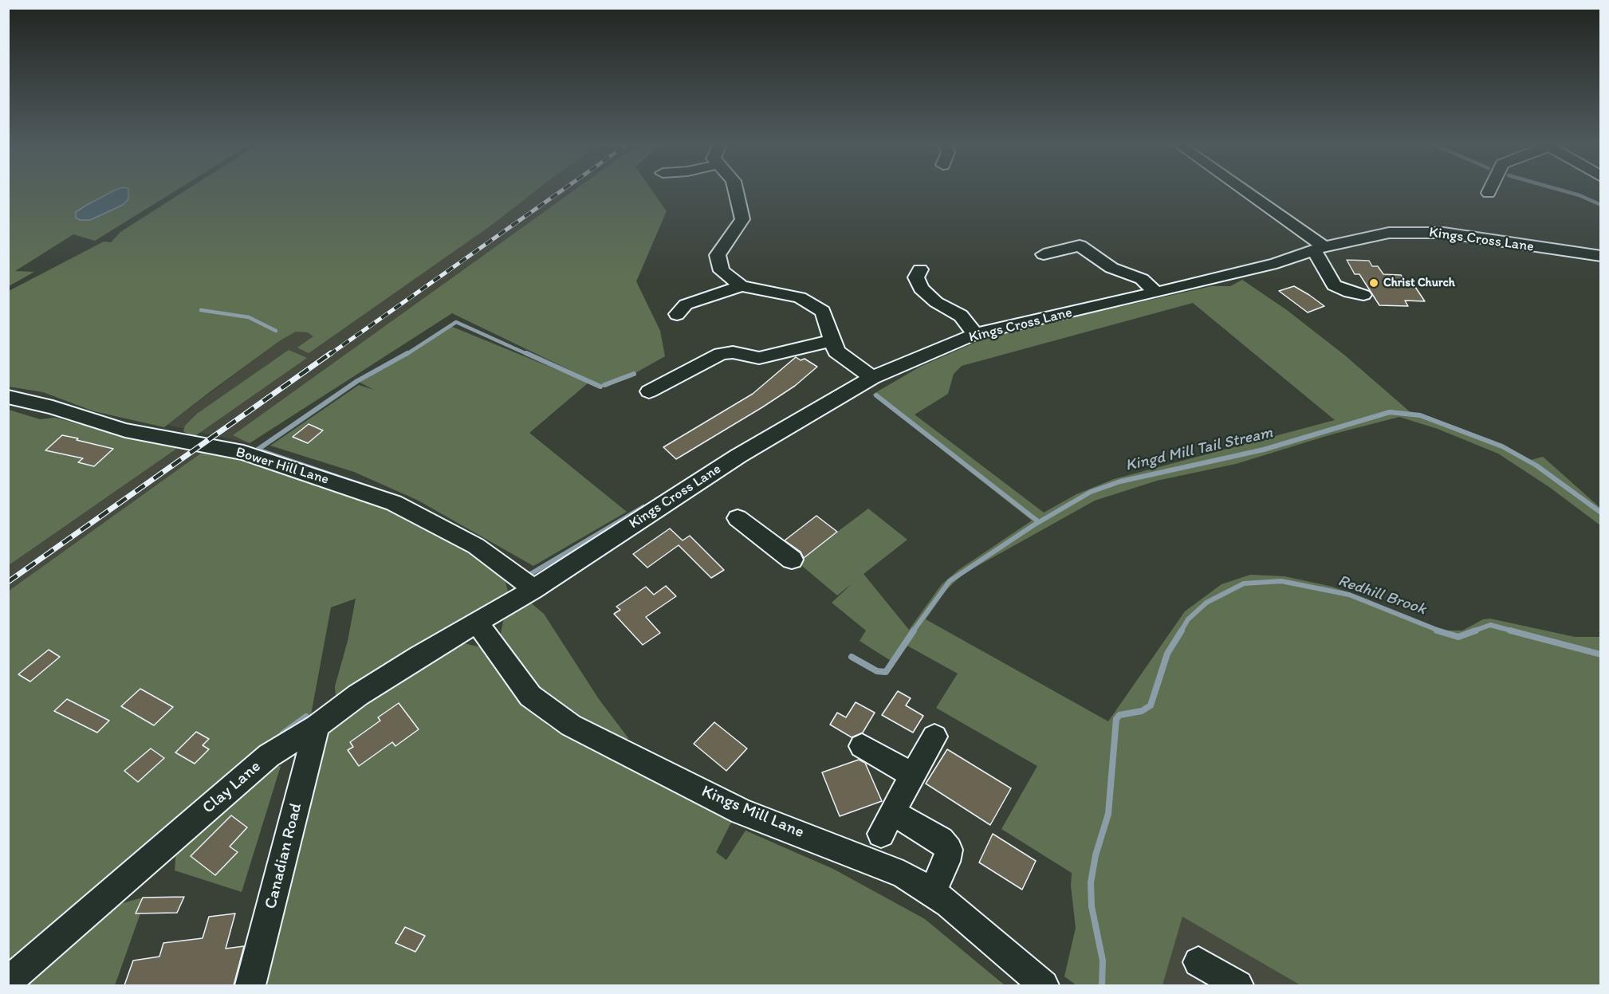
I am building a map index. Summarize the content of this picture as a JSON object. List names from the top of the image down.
{
  "streets": {
    "street": [
      "Kings Cross Lane",
      "Bower Hill Lane",
      "Clay Lane",
      "Kings Mill Lane",
      "Canadian Road"
    ]
  },
  "crossings": [
    ["Kings Cross Lane", "Bower Hill Lane"],
    ["Kings Cross Lane", "Clay Lane"],
    ["Kings Cross Lane", "Kings Mill Lane"],
    ["Clay Lane", "Kings Mill Lane"],
    ["Clay Lane", "Canadian Road"]
  ],
  "water": ["Kingd Mill Tail Stream", "Redhill Brook"],
  "places": ["Christ Church"]
}
